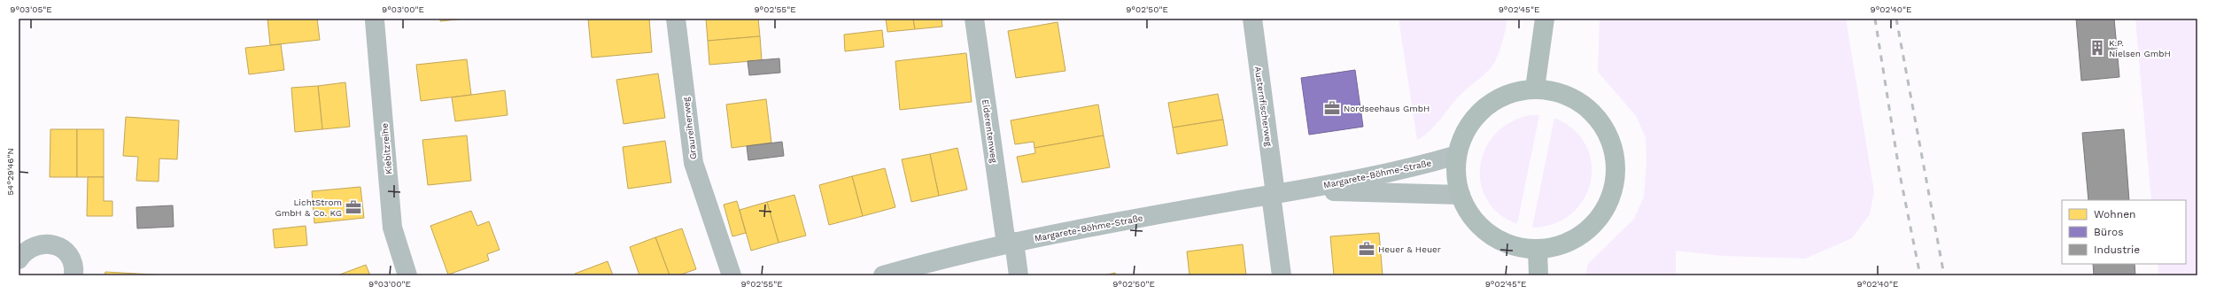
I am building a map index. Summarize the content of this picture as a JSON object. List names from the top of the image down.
{
  "streets": {
    "street": [
      "Austernfischerweg",
      "Graureiherweg",
      "Eiderentenweg",
      "Kiebitzreihe",
      "Margarete-Böhme-Straße"
    ]
  },
  "crossings": [
    ["Austernfischerweg", "Margarete-Böhme-Straße"],
    ["Eiderentenweg", "Margarete-Böhme-Straße"]
  ],
  "places": {
    "building": ["K.P. Nielsen GmbH"],
    "office": ["Nordseehaus GmbH", "LichtStrom GmbH & Co. KG", "Heuer & Heuer"]
  },
  "legend": ["Wohnen", "Büros", "Industrie"],
  "coordinates": [
    "9°03'05\"E",
    "9°03'00\"E",
    "9°02'55\"E",
    "9°02'50\"E",
    "9°02'45\"E",
    "9°02'40\"E",
    "54°29'46\"N"
  ]
}
